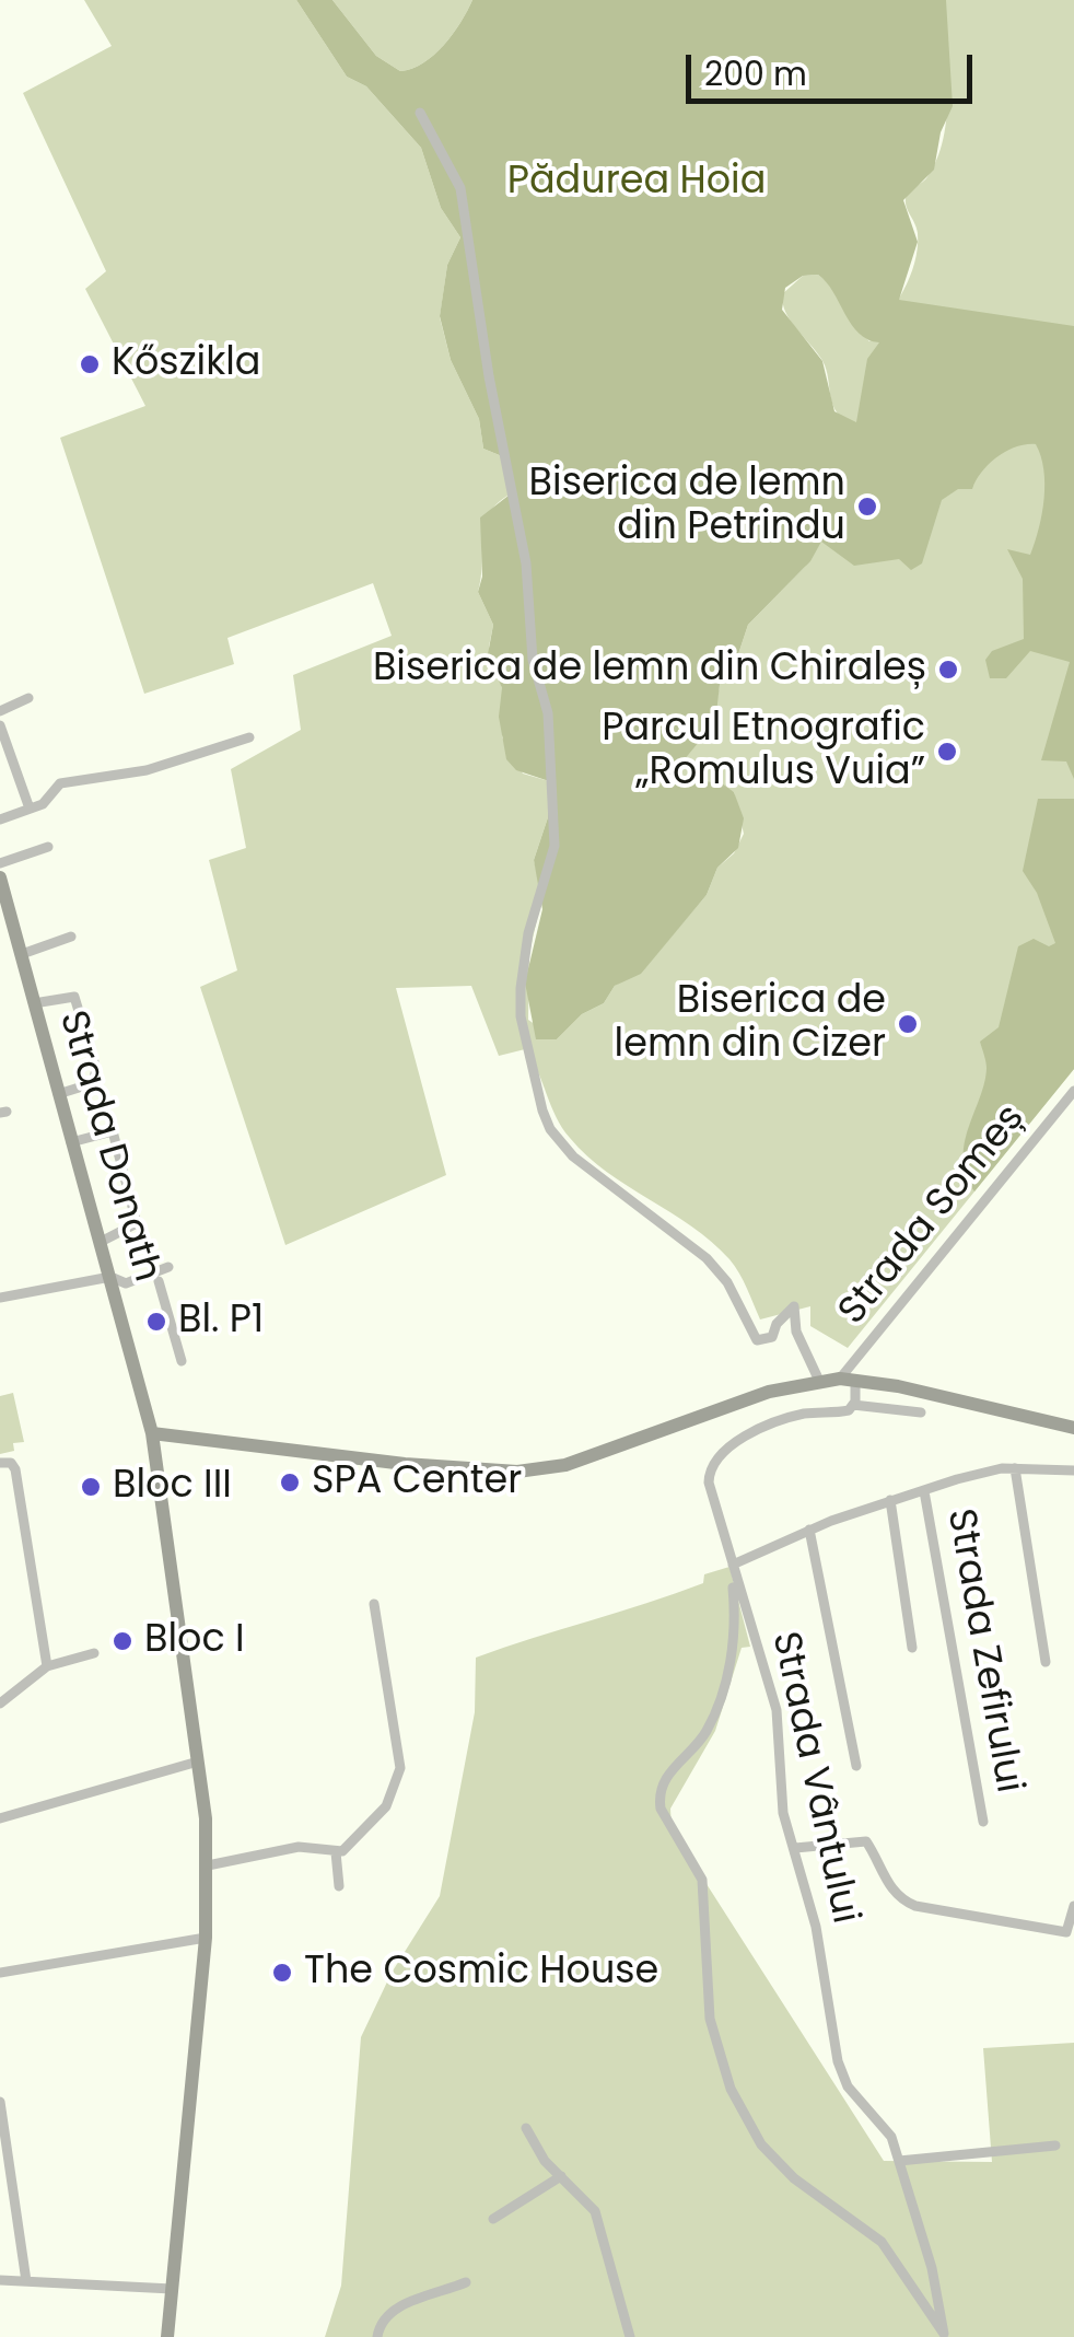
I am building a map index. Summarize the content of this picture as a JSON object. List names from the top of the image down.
{
  "streets": {
    "main road": ["Strada Donath"],
    "street": ["Strada Someș", "Strada Zefirului", "Strada Vântului"]
  },
  "parks": ["Pădurea Hoia"],
  "places": [
    "Kőszikla",
    "Biserica de lemn din Petrindu",
    "Biserica de lemn din Chiraleș",
    "Parcul Etnografic „Romulus Vuia”",
    "Biserica de lemn din Cizer",
    "Bl. P1",
    "SPA Center",
    "Bloc III",
    "Bloc I",
    "The Cosmic House"
  ],
  "scale_bar": "200 m"
}
